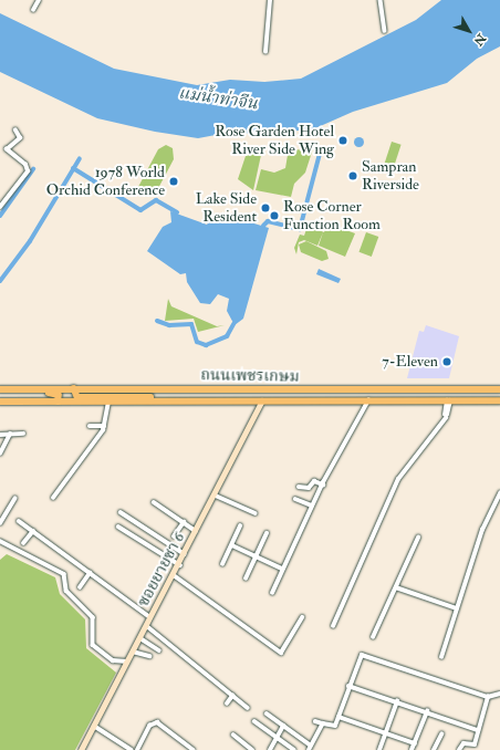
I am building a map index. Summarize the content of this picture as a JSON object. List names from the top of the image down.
{
  "streets": {
    "main road": ["ถนนเพชรเกษม"],
    "street": ["ซอยยายชา 6"]
  },
  "crossings": [
    ["ถนนเพชรเกษม", "ซอยยายชา 6"]
  ],
  "water": ["แม่น้ำท่าจีน"],
  "places": [
    "Rose Garden Hotel River Side Wing",
    "Sampran Riverside",
    "1978 World Orchid Conference",
    "Lake Side Resident",
    "Rose Corner Function Room",
    "7-Eleven"
  ],
  "north": "bottom right"
}
